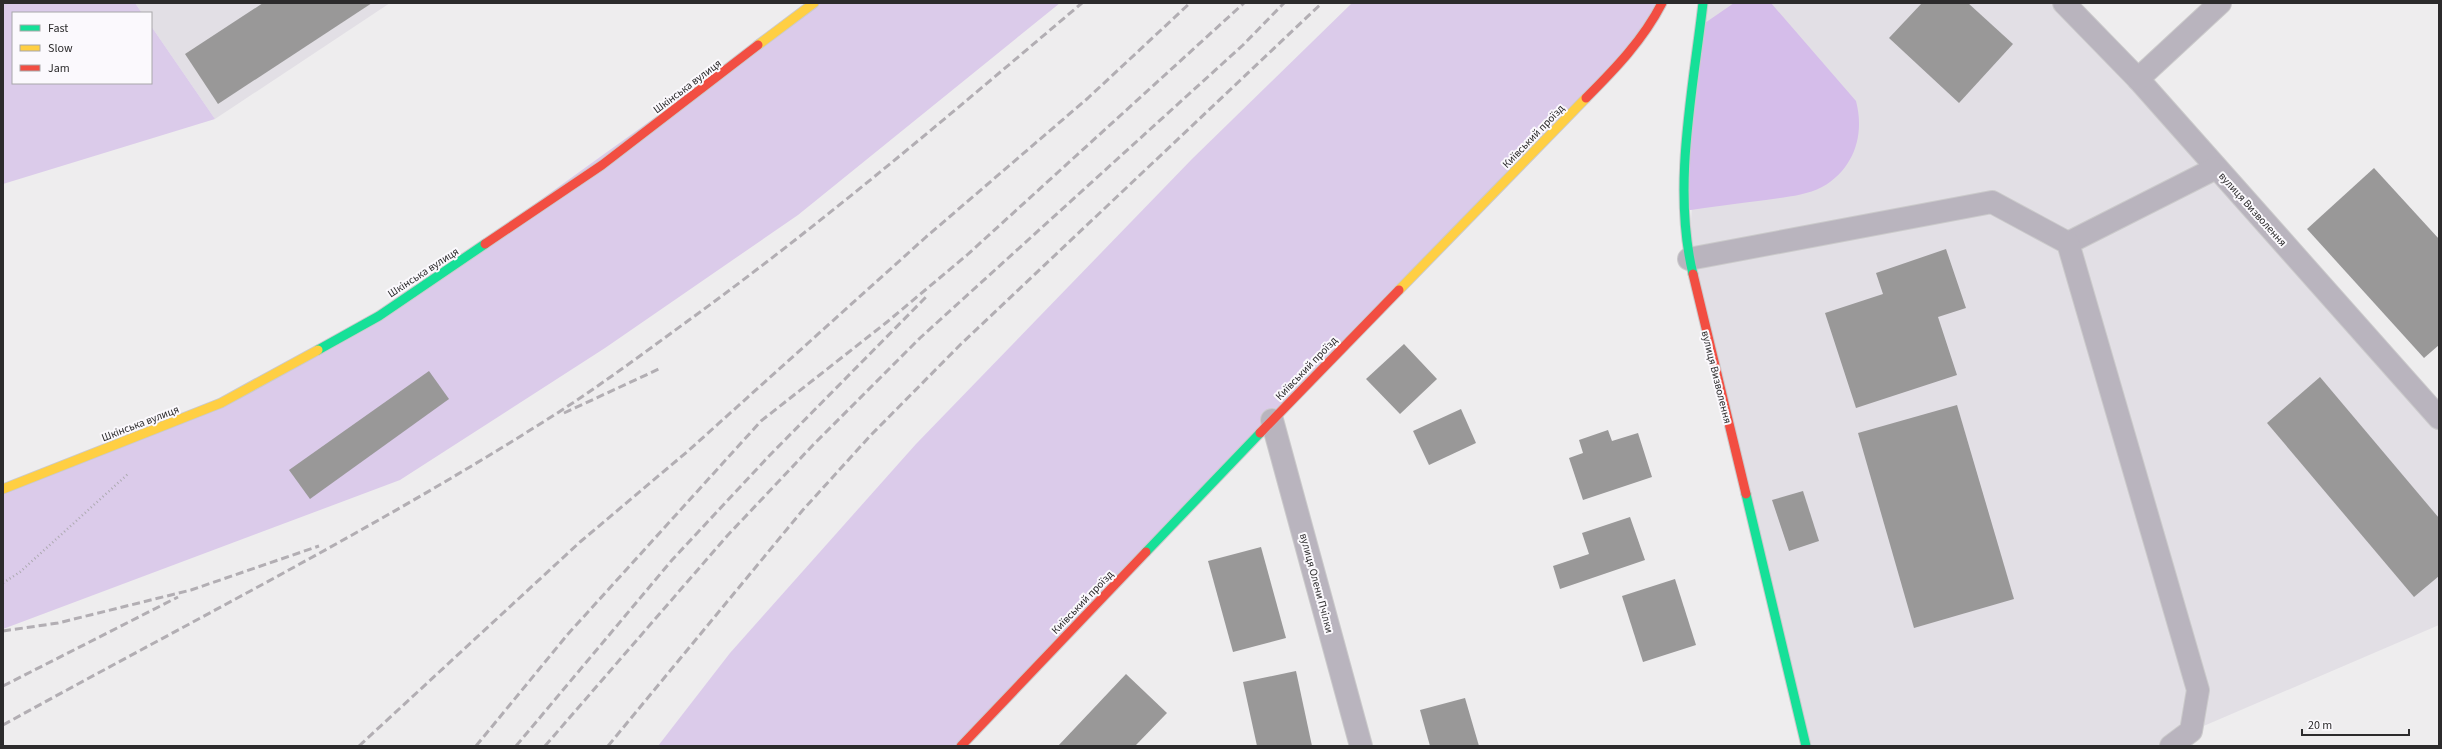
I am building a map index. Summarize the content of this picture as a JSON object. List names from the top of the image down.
{
  "streets": {
    "street": [
      "Шкінська вулиця",
      "Київський проїзд",
      "вулиця Визволення",
      "вулиця Олени Пчілки"
    ]
  },
  "crossings": [
    ["Київський проїзд", "вулиця Олени Пчілки"]
  ],
  "legend": ["Fast", "Slow", "Jam"],
  "scale_bar": "20 m"
}
